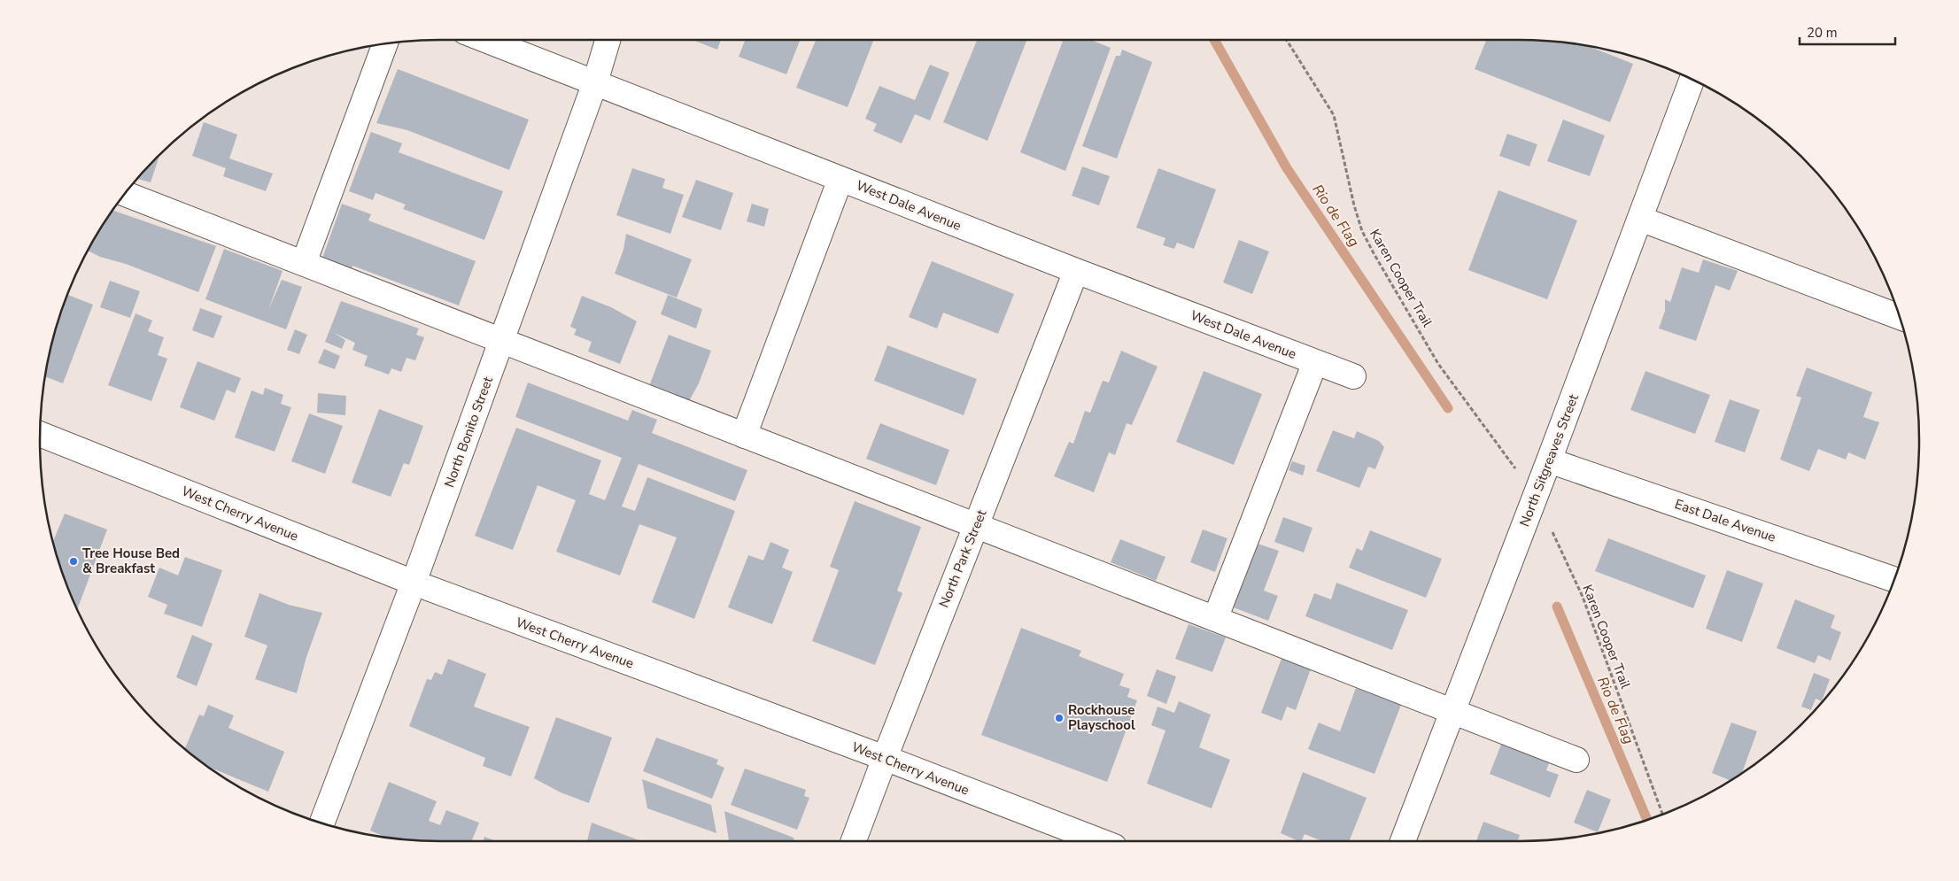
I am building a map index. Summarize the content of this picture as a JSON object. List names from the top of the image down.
{
  "streets": {
    "street": [
      "West Dale Avenue",
      "North Bonito Street",
      "North Sitgreaves Street",
      "West Cherry Avenue",
      "East Dale Avenue",
      "North Park Street"
    ],
    "path": ["Karen Cooper Trail"]
  },
  "crossings": [
    ["West Dale Avenue", "North Bonito Street"],
    ["West Dale Avenue", "North Park Street"],
    ["North Bonito Street", "West Cherry Avenue"],
    ["North Sitgreaves Street", "East Dale Avenue"],
    ["West Cherry Avenue", "North Park Street"]
  ],
  "water": ["Rio de Flag"],
  "places": ["Tree House Bed & Breakfast", "Rockhouse Playschool"],
  "scale_bar": "20 m"
}
